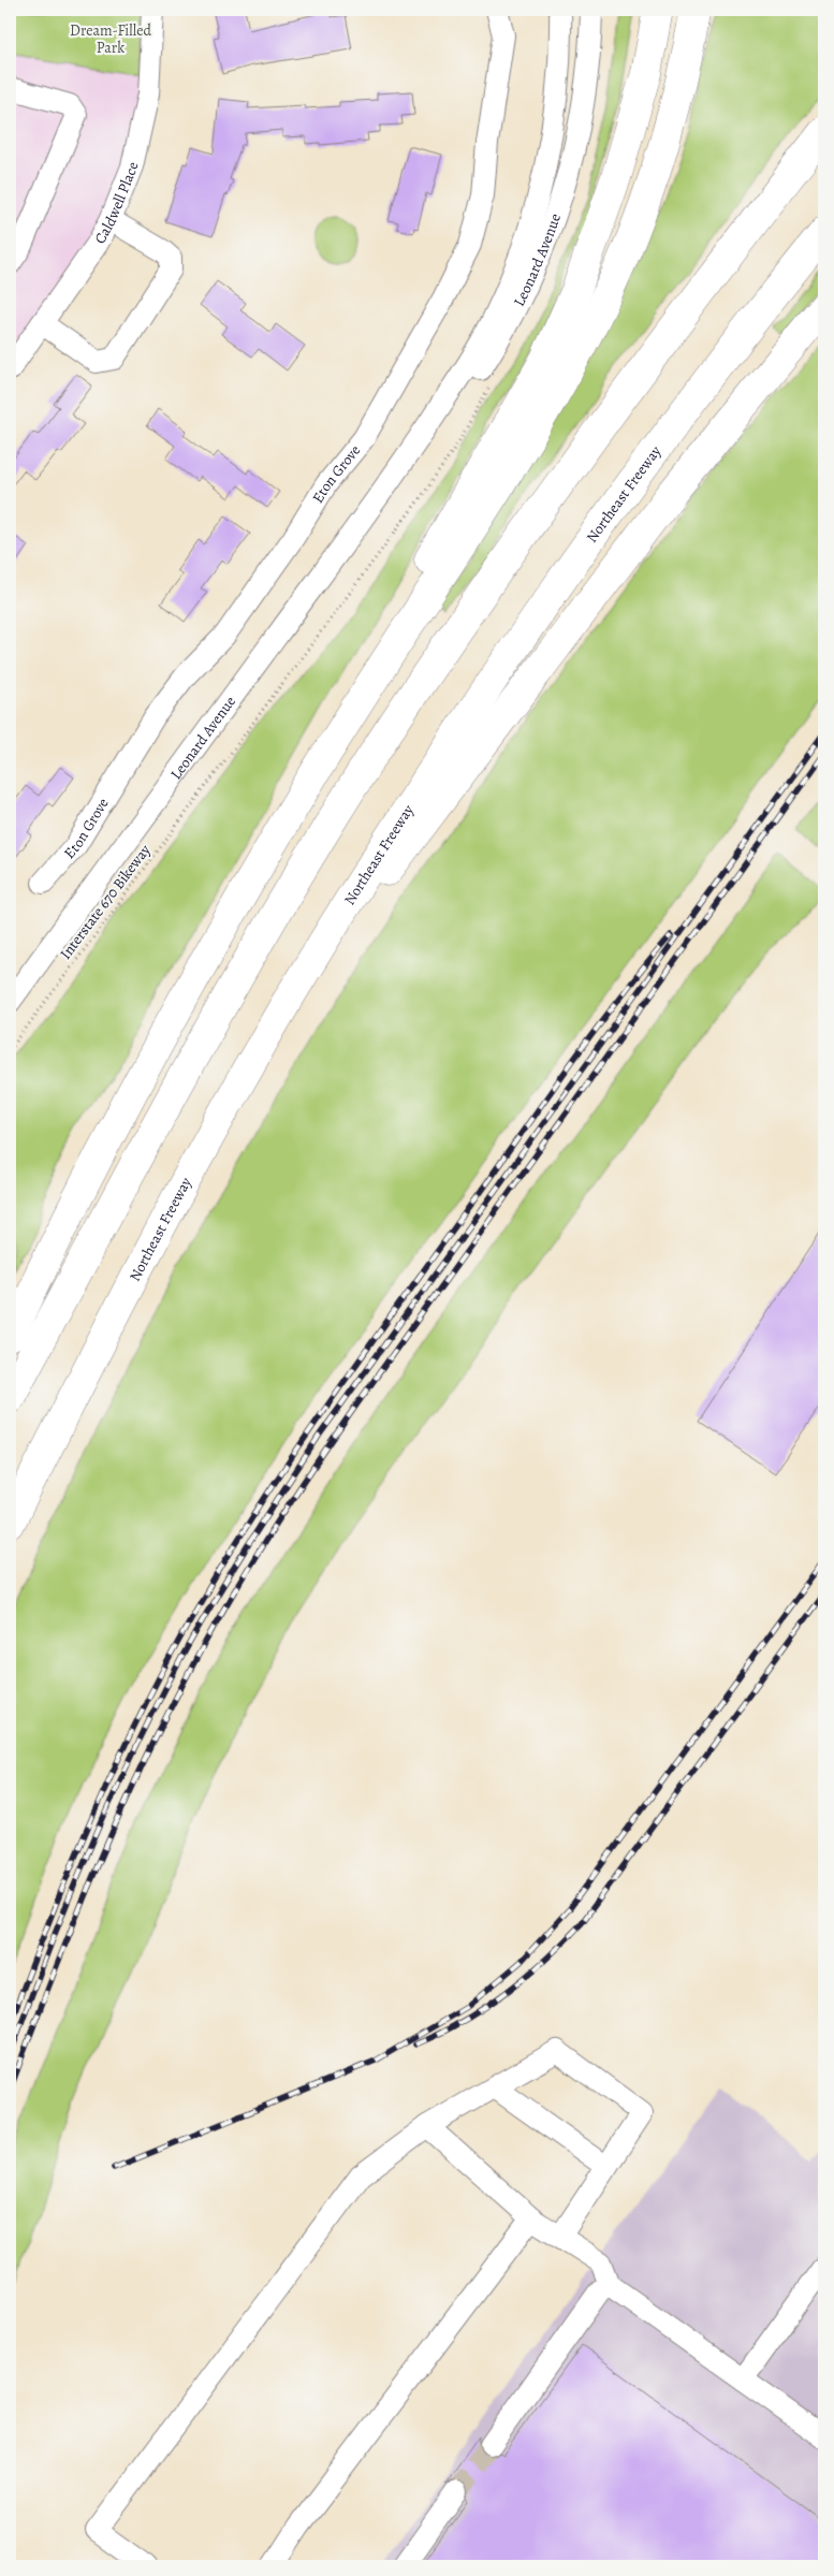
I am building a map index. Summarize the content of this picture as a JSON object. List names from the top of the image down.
{
  "streets": {
    "highway": ["Northeast Freeway"],
    "street": ["Caldwell Place", "Leonard Avenue", "Eton Grove"],
    "path": ["Interstate 670 Bikeway"]
  },
  "parks": ["Dream-Filled Park"]
}
